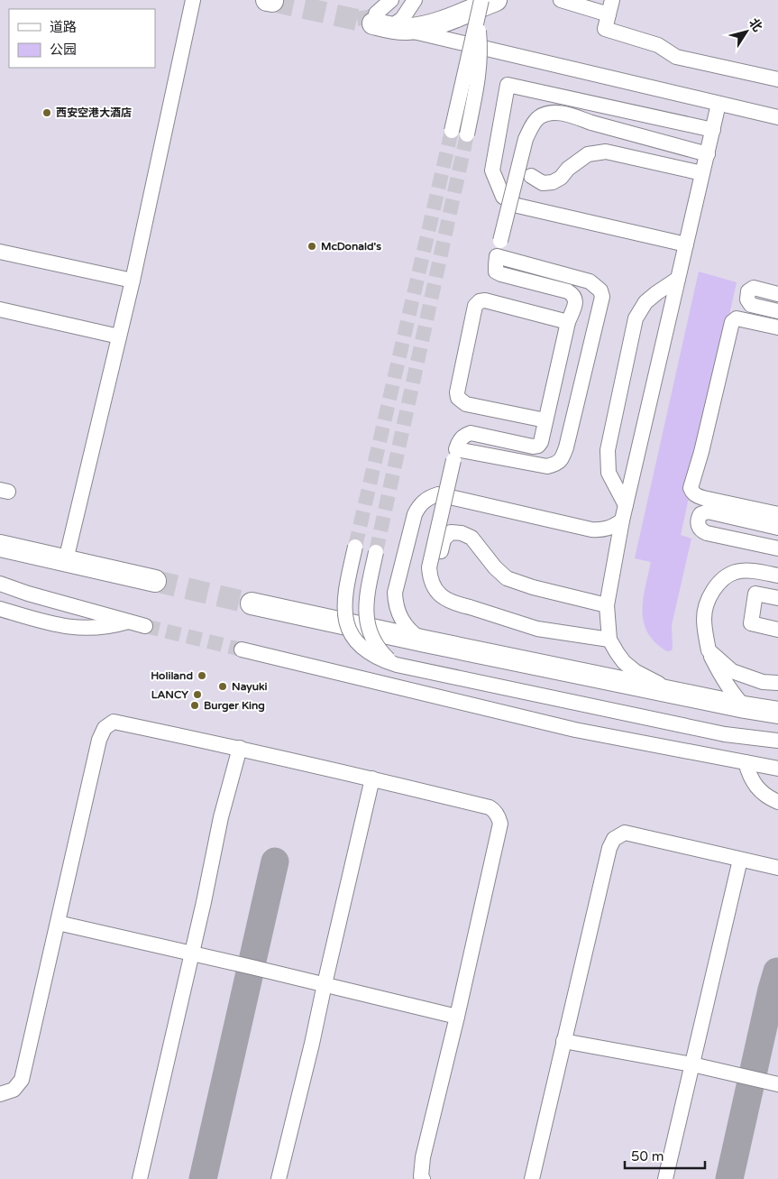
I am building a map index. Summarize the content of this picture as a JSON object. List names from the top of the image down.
{
  "places": [
    "西安空港大酒店",
    "McDonald's",
    "Holiland",
    "Nayuki",
    "LANCY",
    "Burger King"
  ],
  "legend": ["道路", "公园"],
  "scale_bar": "50 m",
  "north": "top right"
}
